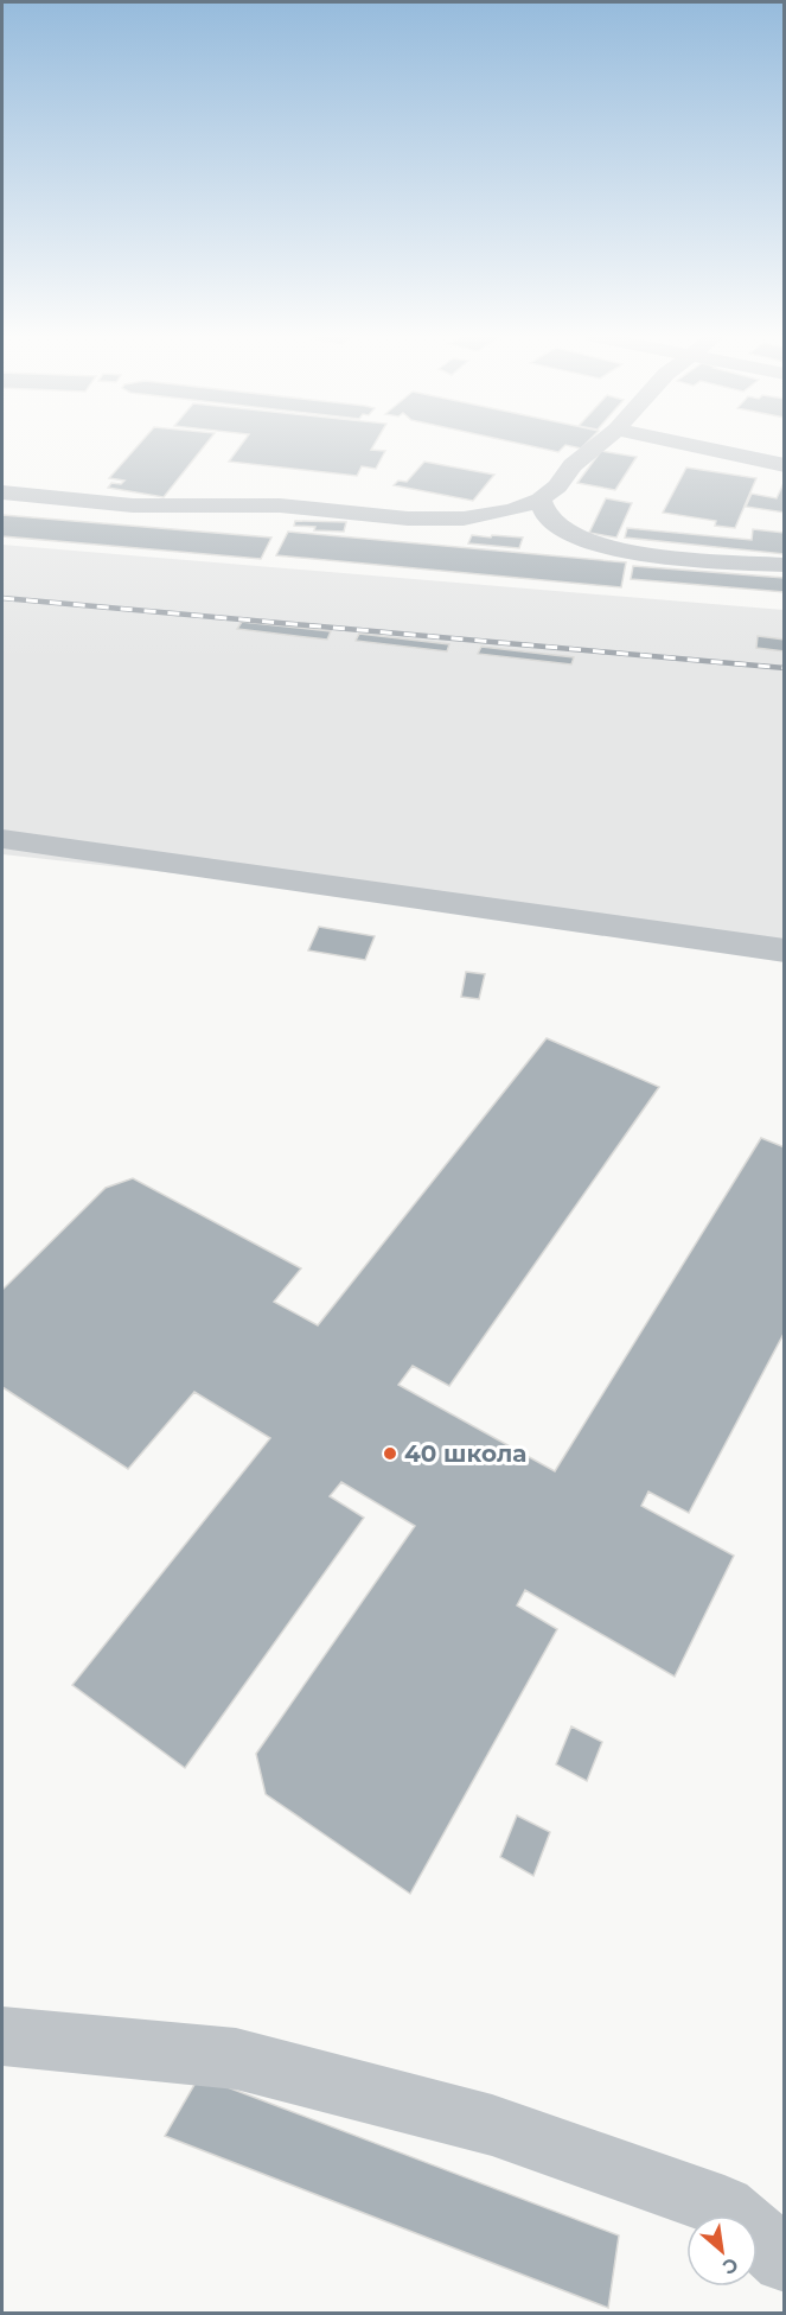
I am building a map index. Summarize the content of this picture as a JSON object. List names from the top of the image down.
{
  "places": ["40 школа"],
  "north": "bottom right"
}
